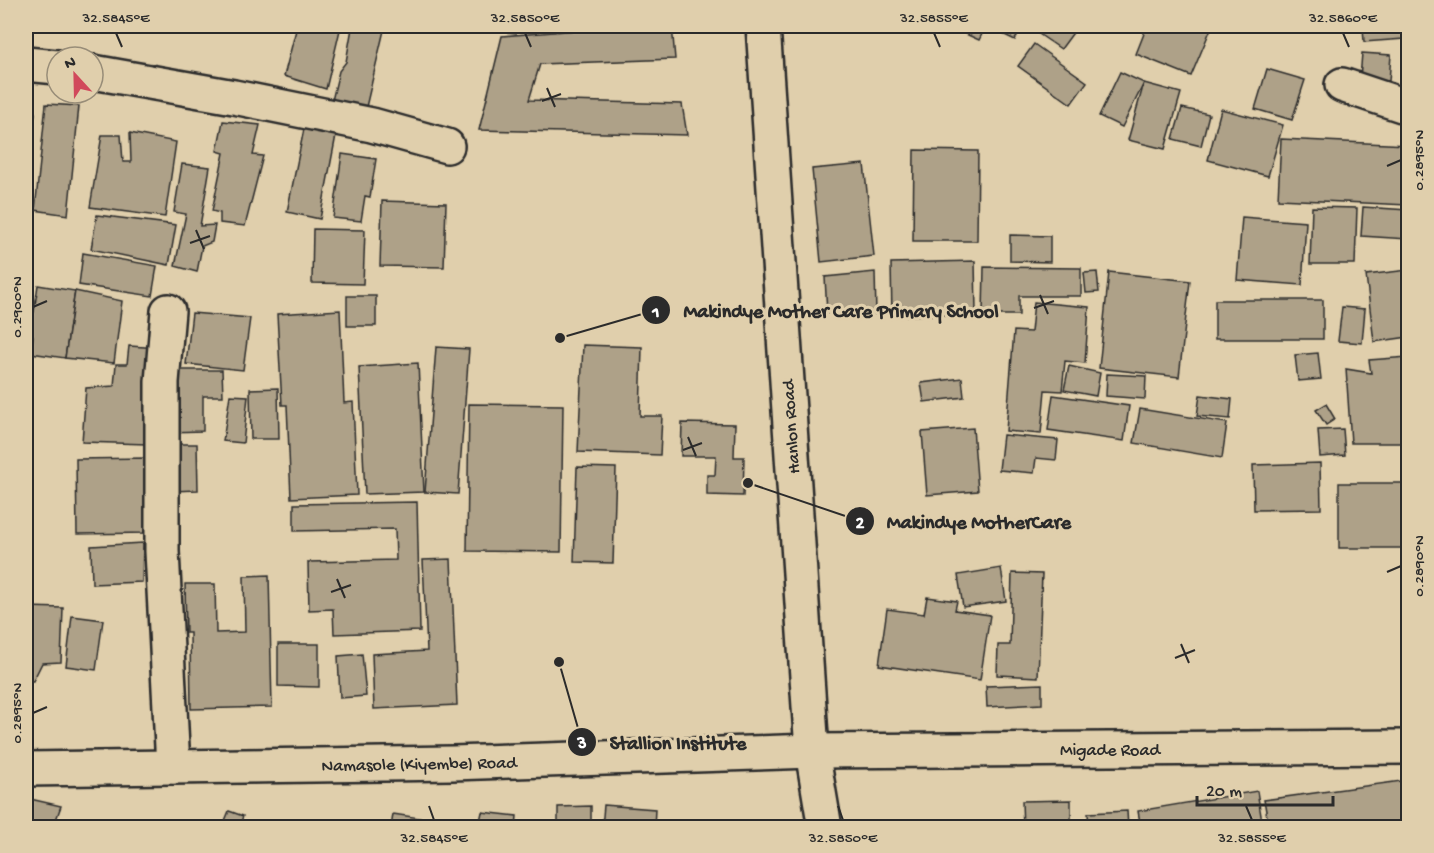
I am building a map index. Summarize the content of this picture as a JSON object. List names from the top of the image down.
{
  "streets": {
    "main road": ["Hanlon Road", "Migade Road", "Namasole (Kiyembe) Road"]
  },
  "crossings": [
    ["Hanlon Road", "Migade Road"],
    ["Hanlon Road", "Namasole (Kiyembe) Road"],
    ["Migade Road", "Namasole (Kiyembe) Road"]
  ],
  "places": ["Makindye Mother Care Primary School", "Makindye MotherCare", "Stallion Institute"],
  "scale_bar": "20 m",
  "north": "top",
  "coordinates": [
    "32.5845°E",
    "32.5850°E",
    "32.5855°E",
    "32.5860°E",
    "0.2895°N",
    "0.2900°N",
    "0.2890°N"
  ]
}
